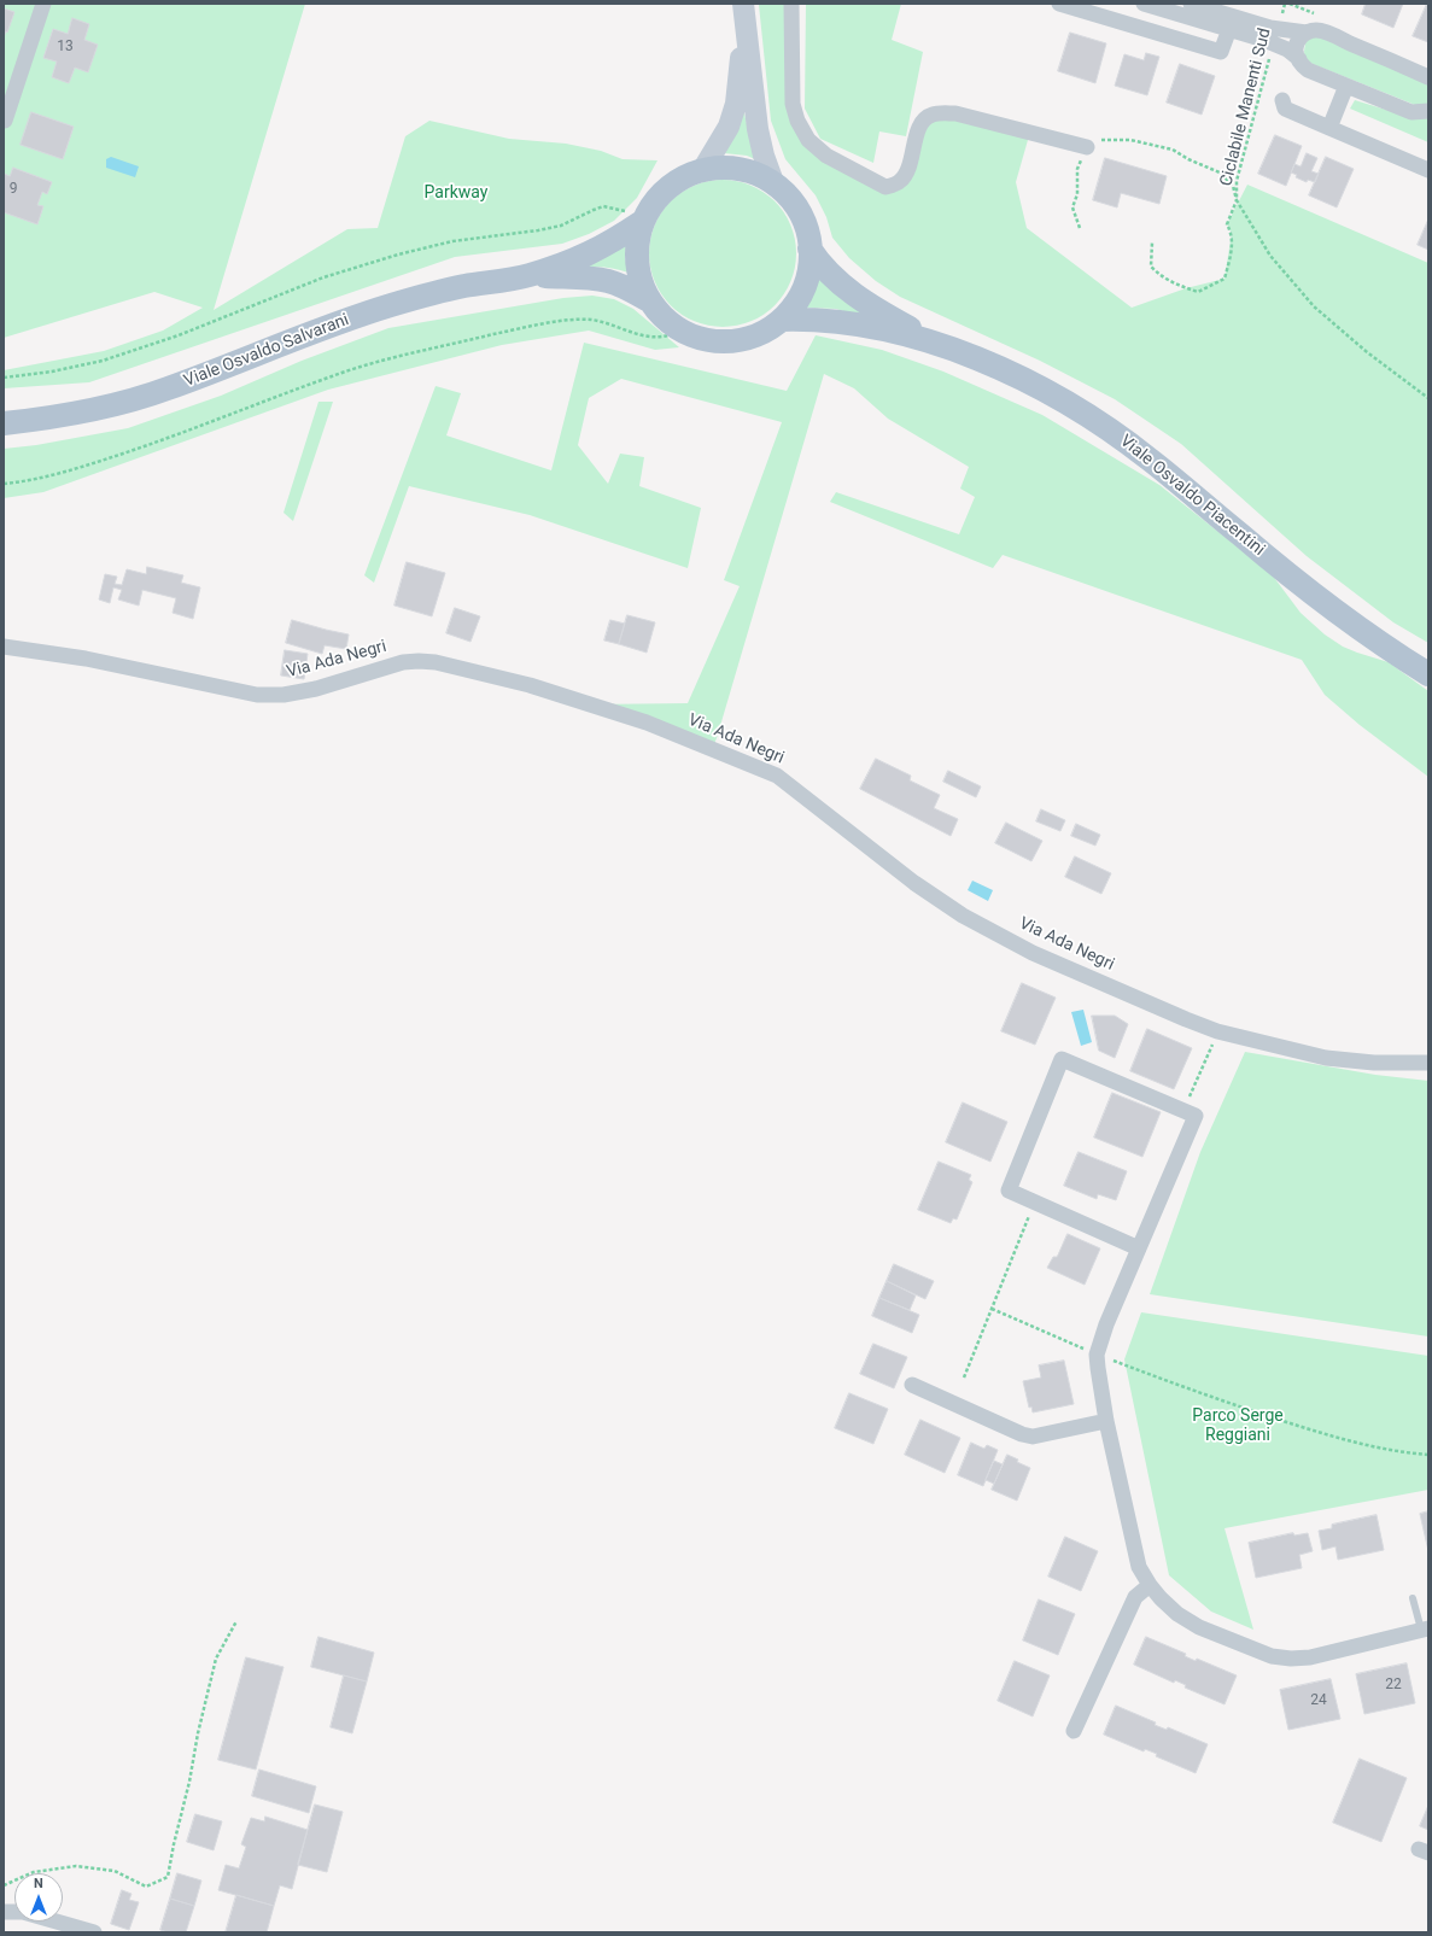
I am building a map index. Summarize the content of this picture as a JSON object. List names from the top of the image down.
{
  "streets": {
    "main road": ["Viale Osvaldo Salvarani", "Viale Osvaldo Piacentini"],
    "street": ["Via Ada Negri"],
    "path": ["Ciclabile Manenti Sud"]
  },
  "crossings": [
    ["Viale Osvaldo Salvarani", "Viale Osvaldo Piacentini"]
  ],
  "parks": ["Parkway", "Parco Serge Reggiani"],
  "house_numbers": [
    "13",
    "9",
    "22",
    "24"
  ],
  "north": "top"
}
